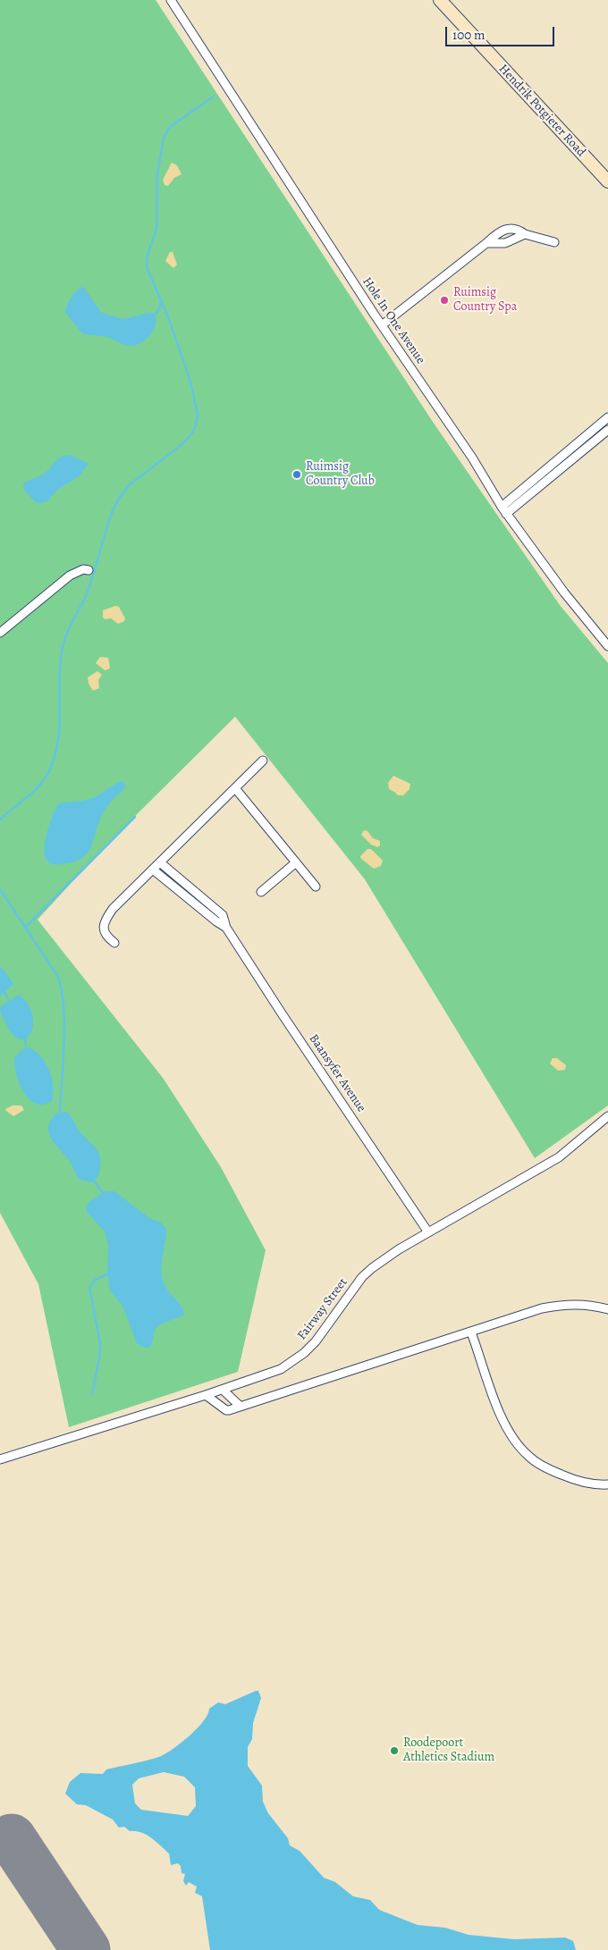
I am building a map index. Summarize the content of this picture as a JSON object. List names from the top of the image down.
{
  "streets": {
    "main road": ["Hendrik Potgieter Road"],
    "street": ["Hole In One Avenue", "Baansyfer Avenue", "Fairway Street"]
  },
  "crossings": [
    ["Baansyfer Avenue", "Fairway Street"]
  ],
  "places": ["Ruimsig Country Spa", "Ruimsig Country Club", "Roodepoort Athletics Stadium"],
  "scale_bar": "100 m"
}
